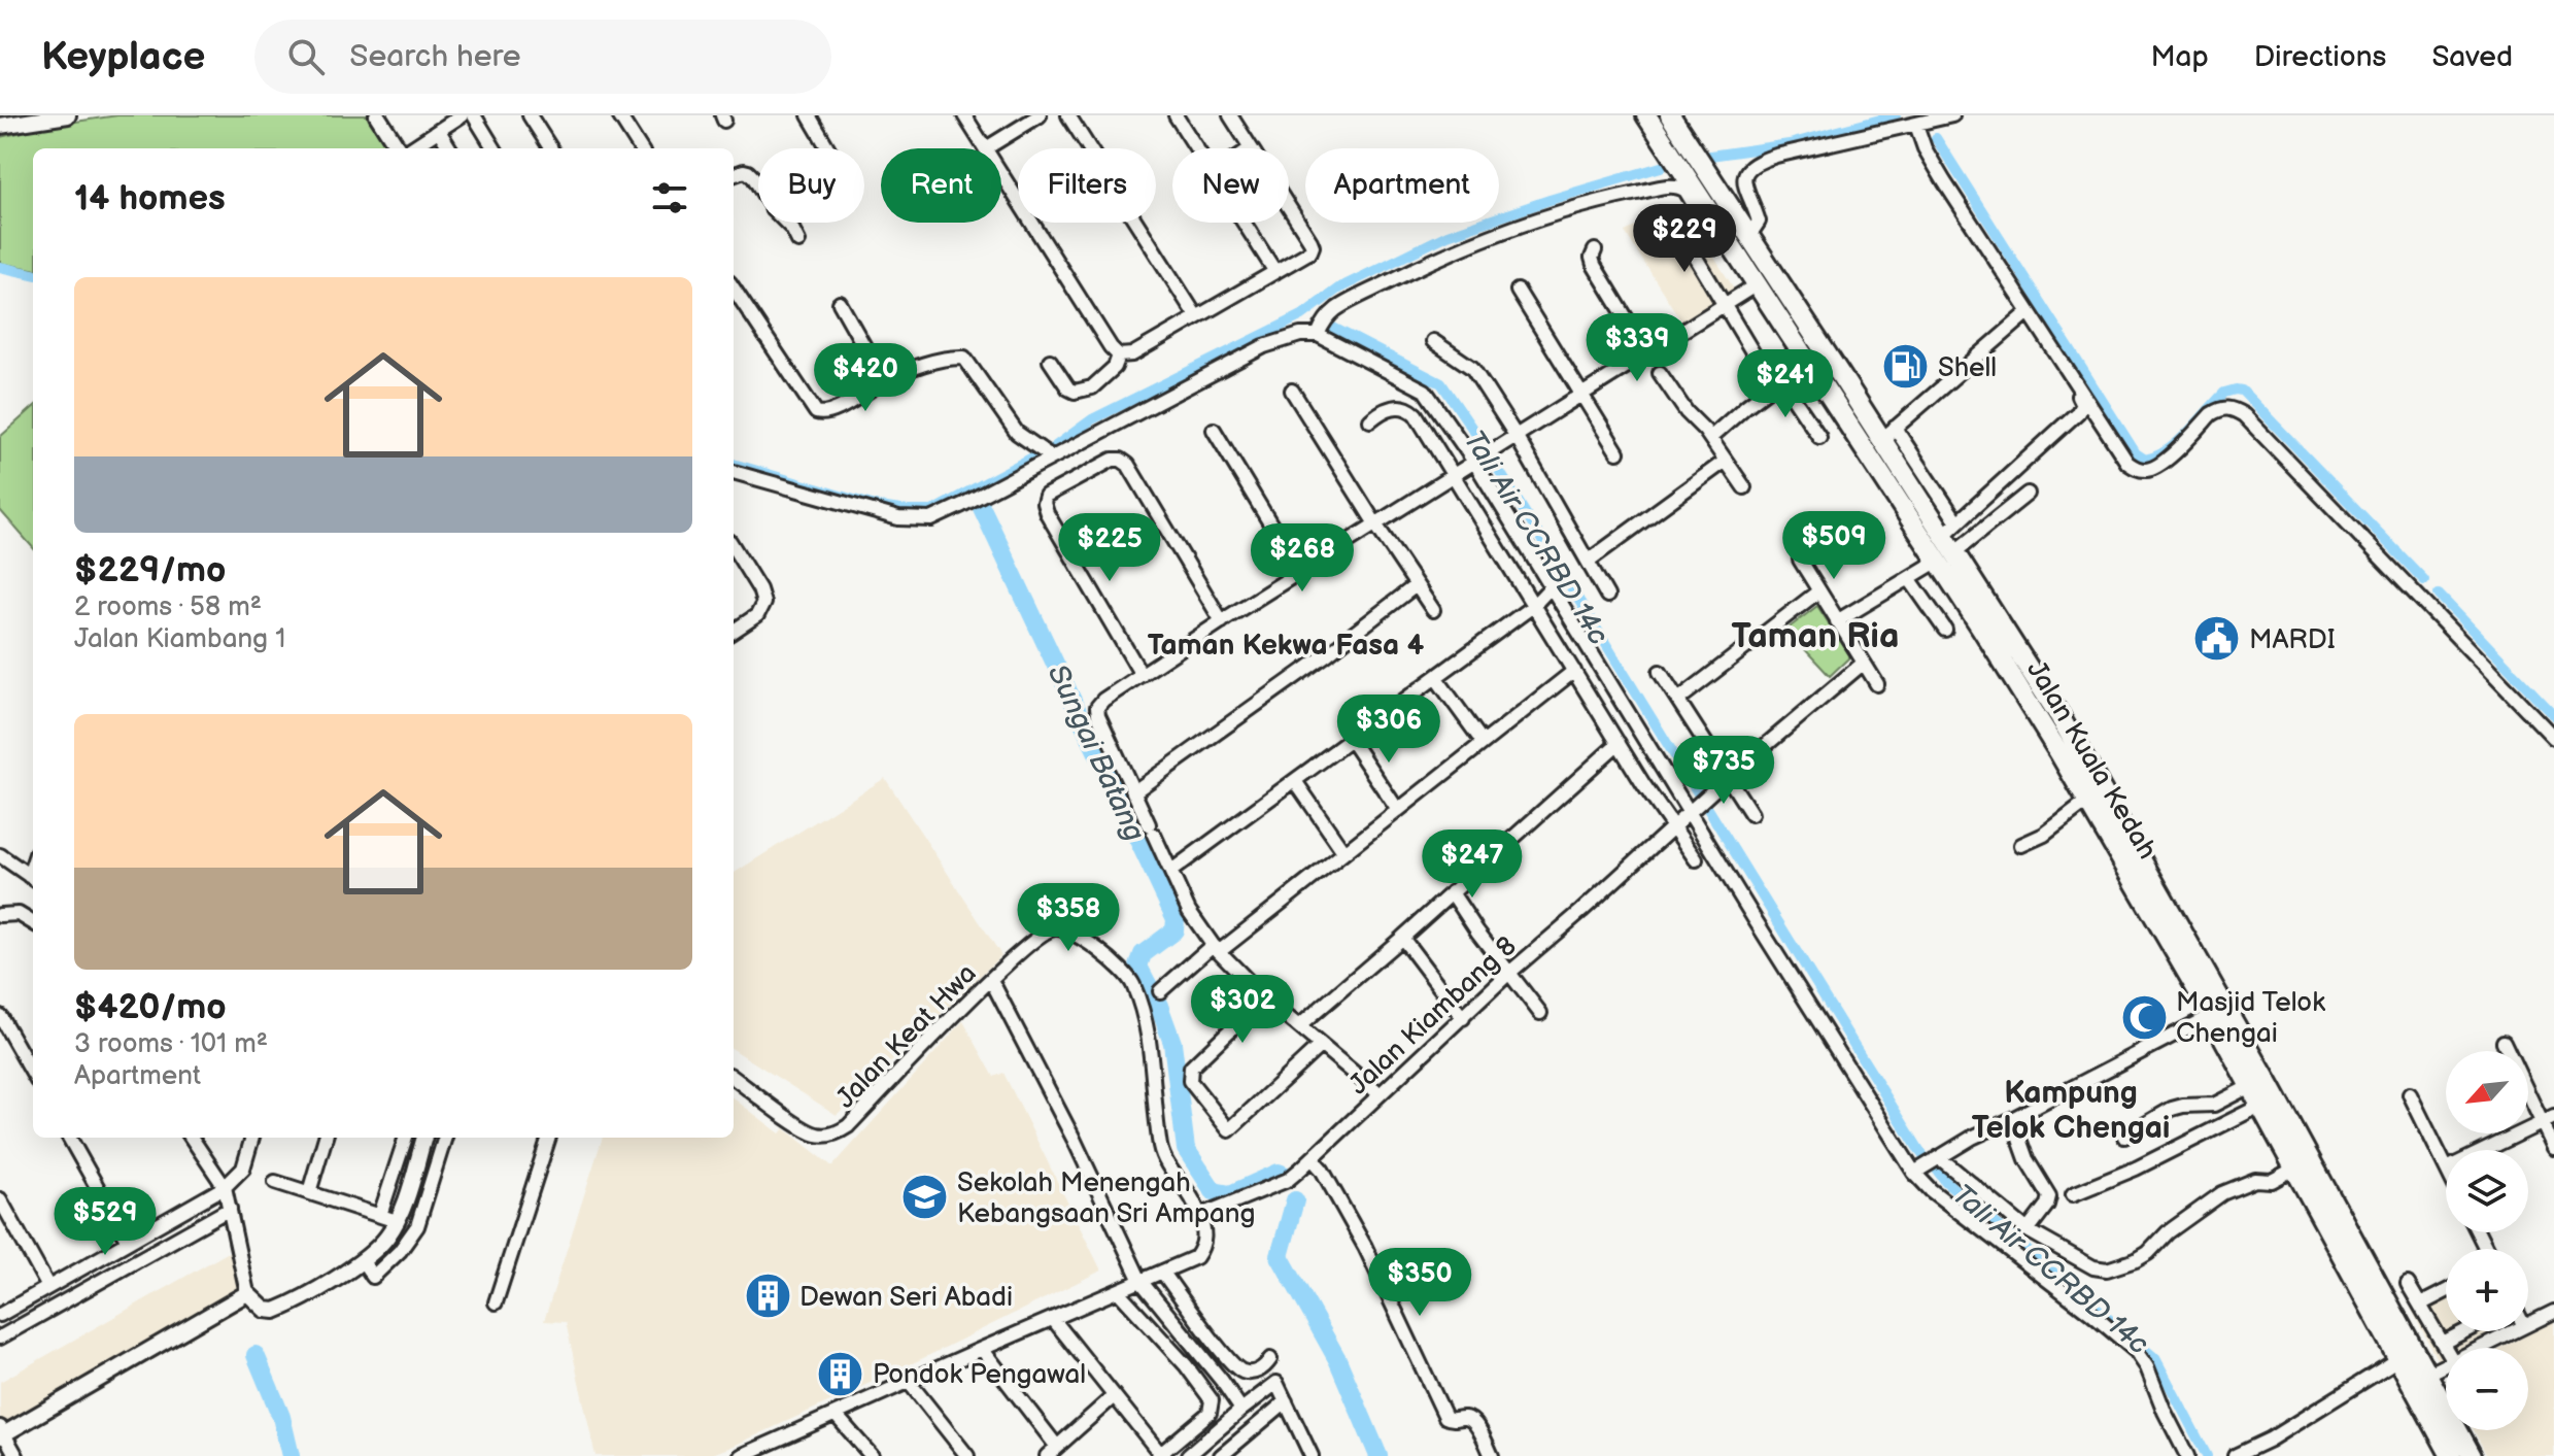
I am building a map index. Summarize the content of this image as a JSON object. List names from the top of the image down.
{
  "streets": {
    "main road": ["Jalan Kuala Kedah"],
    "street": ["Jalan Kiambang 8", "Jalan Keat Hwa"]
  },
  "districts": ["Taman Ria", "Taman Kekwa Fasa 4", "Kampung Telok Chengai"],
  "water": ["Tali Air CCRBD 14c", "Sungai Batang"],
  "places": {
    "fuel station": ["Shell"],
    "public building": ["MARDI"],
    "mosque": ["Masjid Telok Chengai"],
    "school or university": ["Sekolah Menengah Kebangsaan Sri Ampang"],
    "building": ["Dewan Seri Abadi", "Pondok Pengawal"]
  },
  "north": "bottom left",
  "page": {
    "header": "Keyplace",
    "search": "Search here",
    "nav": ["Map", "Directions", "Saved"],
    "chip": [
      "Buy",
      "Rent",
      "Filters",
      "New",
      "Apartment"
    ],
    "heading": "14 homes",
    "price": [
      "$229",
      "$339",
      "$420",
      "$241",
      "$509",
      "$225",
      "$268",
      "$306",
      "$735",
      "$247",
      "$358",
      "$302",
      "$529",
      "$350"
    ],
    "list": [
      {
        "name": "$229/mo",
        "note": "2 rooms · 58 m² · Jalan Kiambang 1"
      },
      {
        "name": "$420/mo",
        "note": "3 rooms · 101 m² · Apartment"
      }
    ],
    "map_buttons": ["+", "−"]
  }
}
